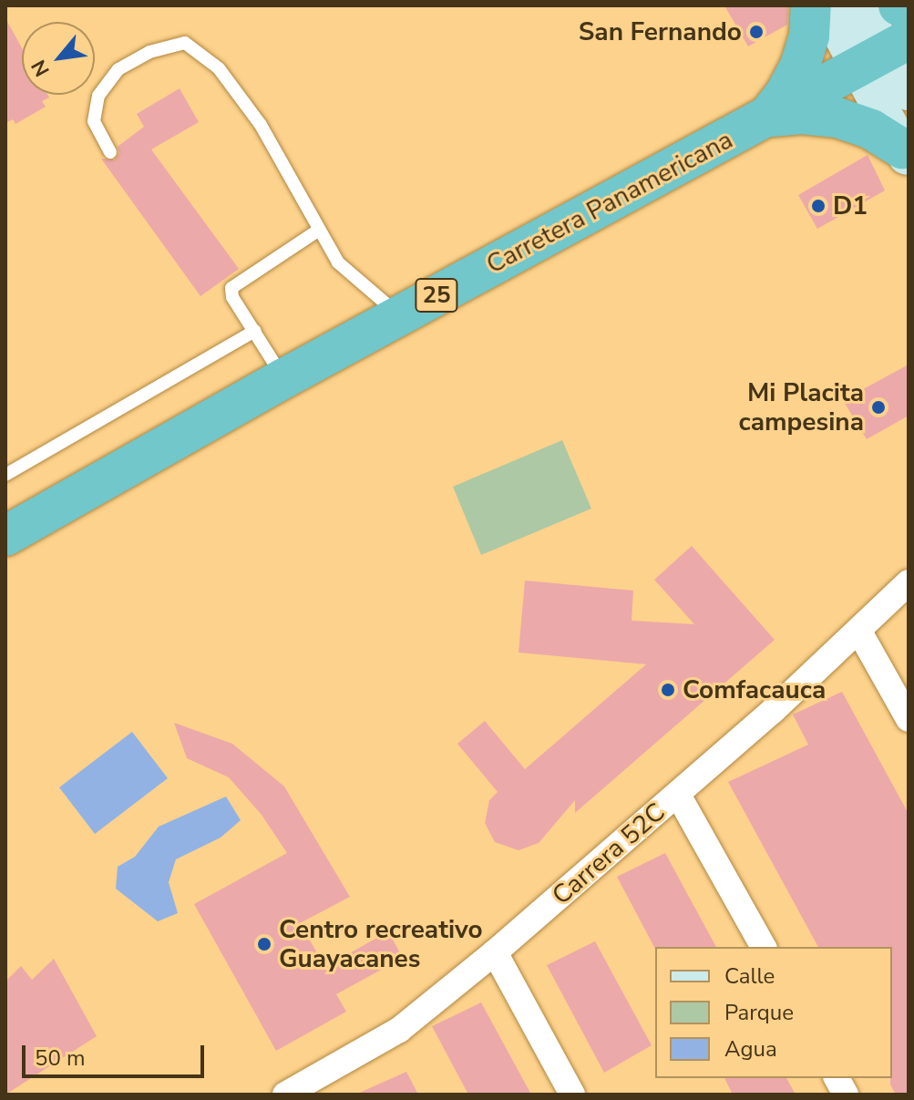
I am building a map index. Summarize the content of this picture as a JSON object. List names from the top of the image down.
{
  "streets": {
    "highway": ["Carretera Panamericana", "25"],
    "street": ["Carrera 52C"]
  },
  "places": [
    "San Fernando",
    "D1",
    "Mi Placita campesina",
    "Comfacauca",
    "Centro recreativo Guayacanes"
  ],
  "legend": ["Calle", "Parque", "Agua"],
  "scale_bar": "50 m",
  "north": "bottom left"
}
